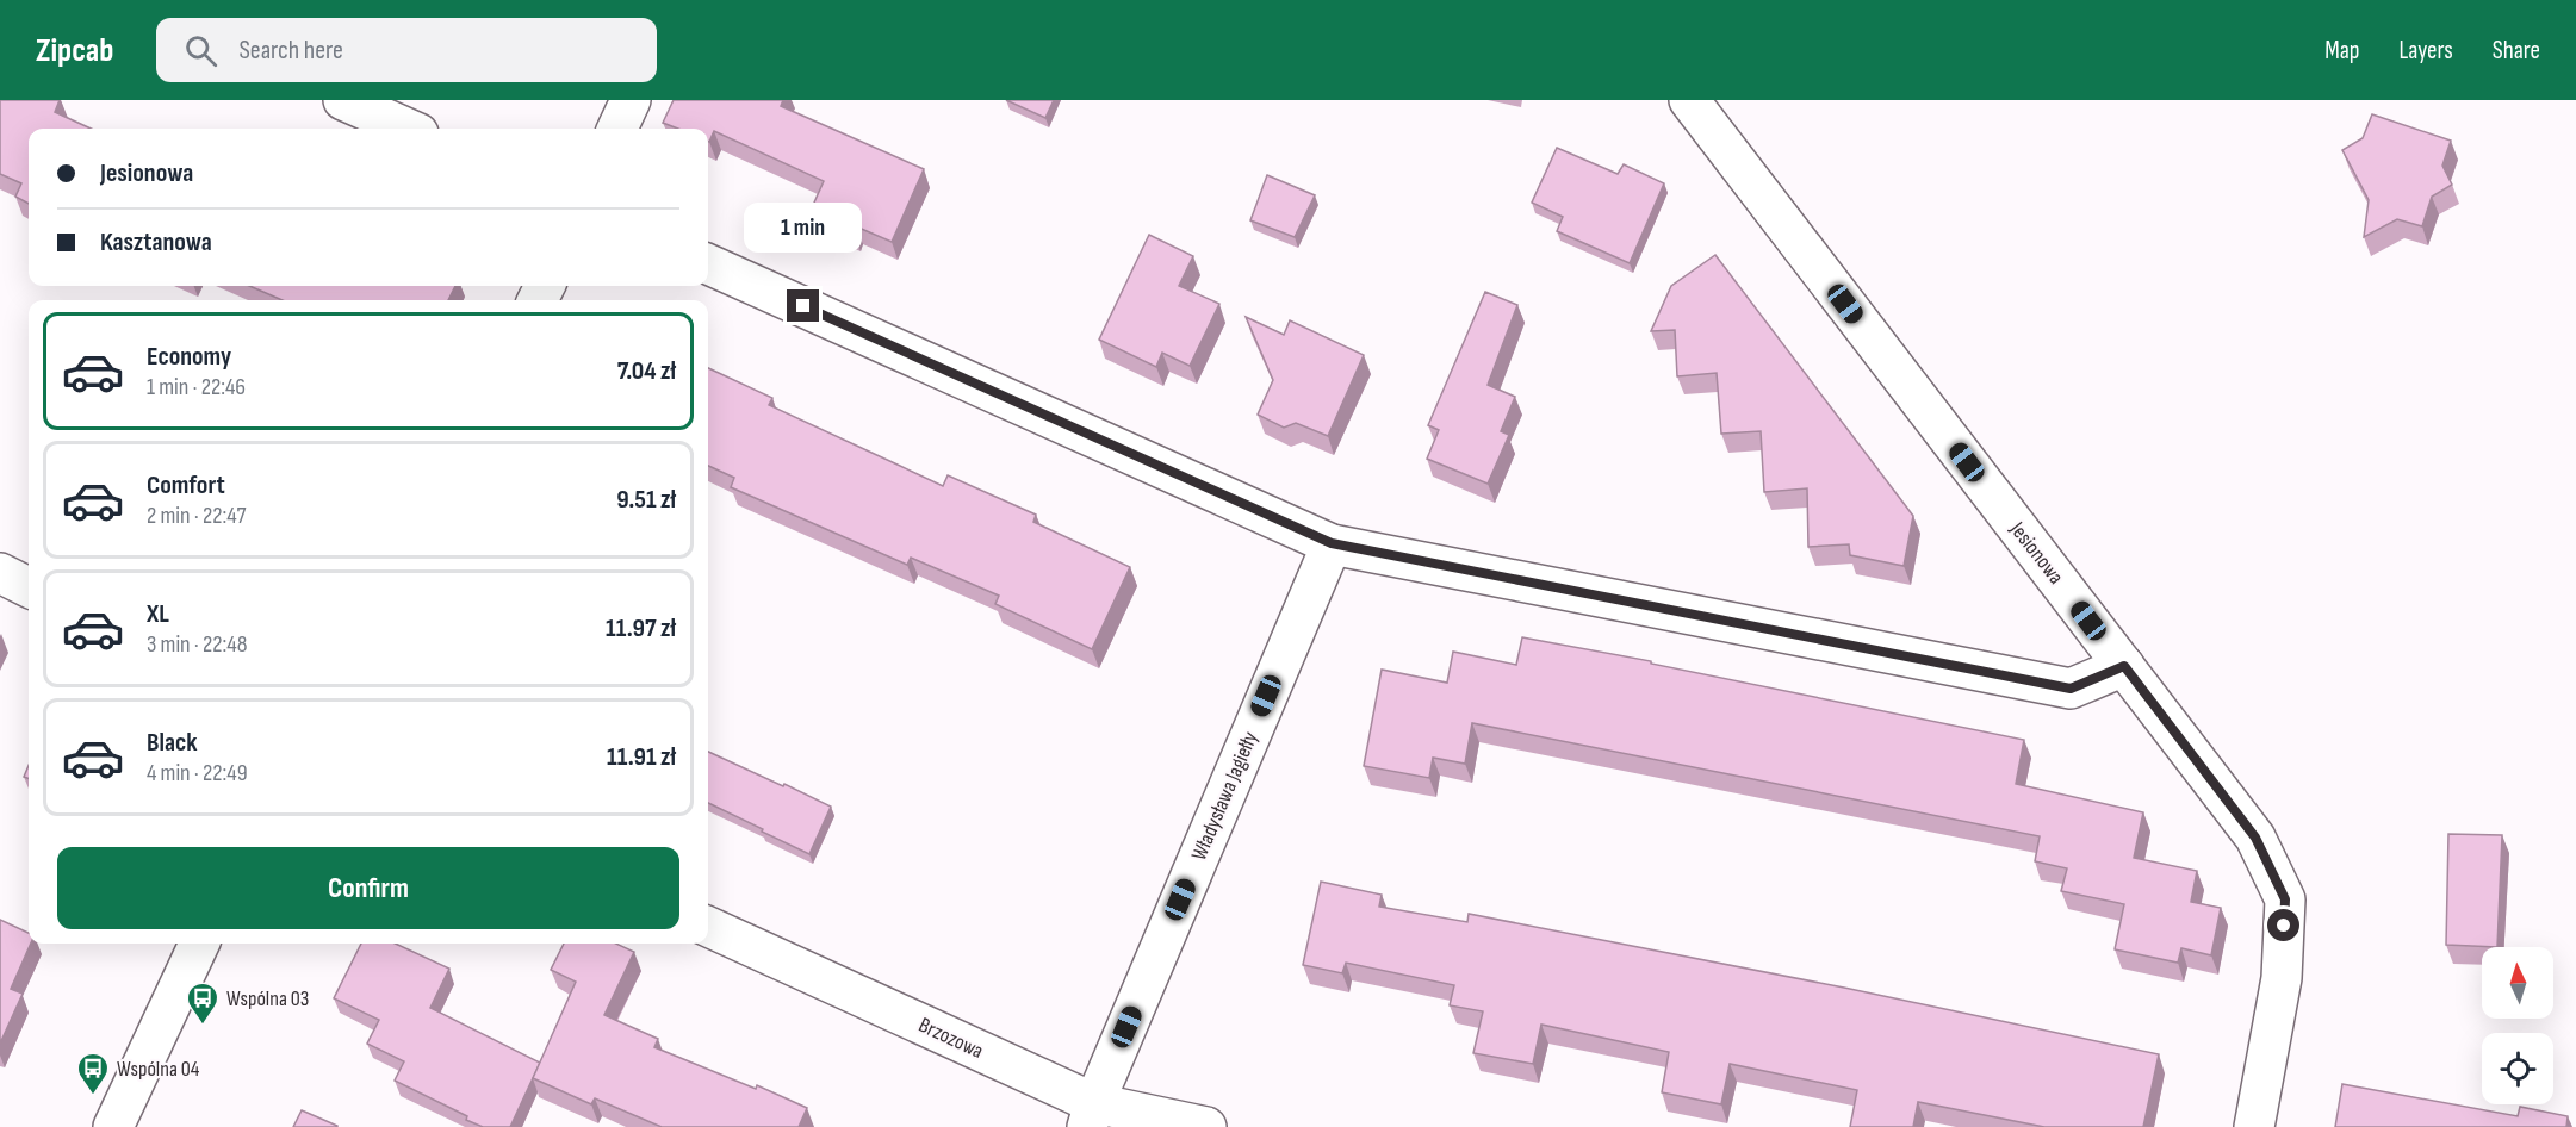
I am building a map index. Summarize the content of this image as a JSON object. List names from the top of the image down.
{
  "streets": {
    "street": ["Jesionowa", "Władysława Jagiełły", "Brzozowa"]
  },
  "crossings": [
    ["Władysława Jagiełły", "Brzozowa"]
  ],
  "places": {
    "bus stop": ["Wspólna 03", "Wspólna 04"]
  },
  "north": "top",
  "page": {
    "header": "Zipcab",
    "search": "Search here",
    "nav": ["Map", "Layers", "Share"],
    "banner": ["Jesionowa", "Kasztanowa"],
    "bubble": "1 min",
    "list": [
      {
        "name": "Economy",
        "note": "1 min · 22:46",
        "value": "7.04 zł"
      },
      {
        "name": "Comfort",
        "note": "2 min · 22:47",
        "value": "9.51 zł"
      },
      {
        "name": "XL",
        "note": "3 min · 22:48",
        "value": "11.97 zł"
      },
      {
        "name": "Black",
        "note": "4 min · 22:49",
        "value": "11.91 zł"
      }
    ],
    "buttons": "Confirm"
  }
}
